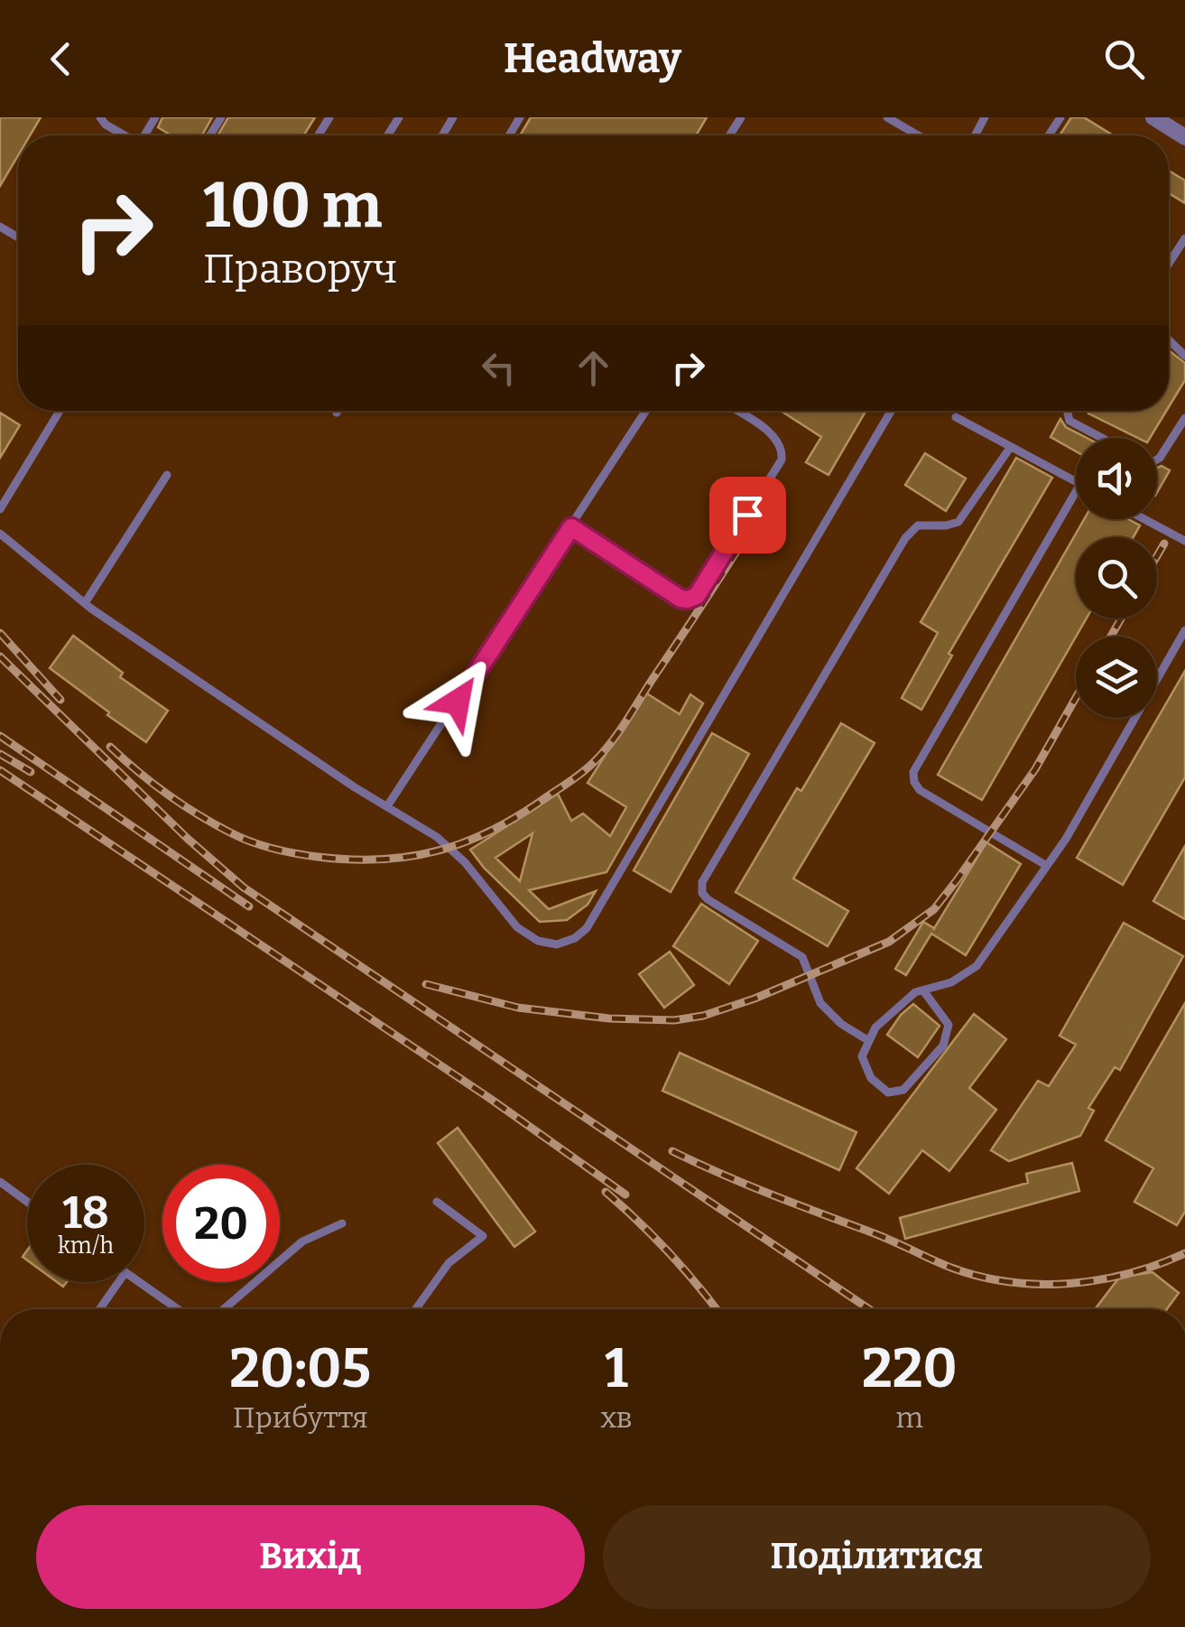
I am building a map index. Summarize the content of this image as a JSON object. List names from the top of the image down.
{
  "page": {
    "header": "Headway",
    "turn": ["100 m", "Праворуч"],
    "speed": "18 km/h",
    "limit": "20",
    "eta": [
      "20:05",
      "Прибуття",
      "1",
      "хв",
      "220",
      "m"
    ],
    "buttons": ["Вихід", "Поділитися"]
  }
}
